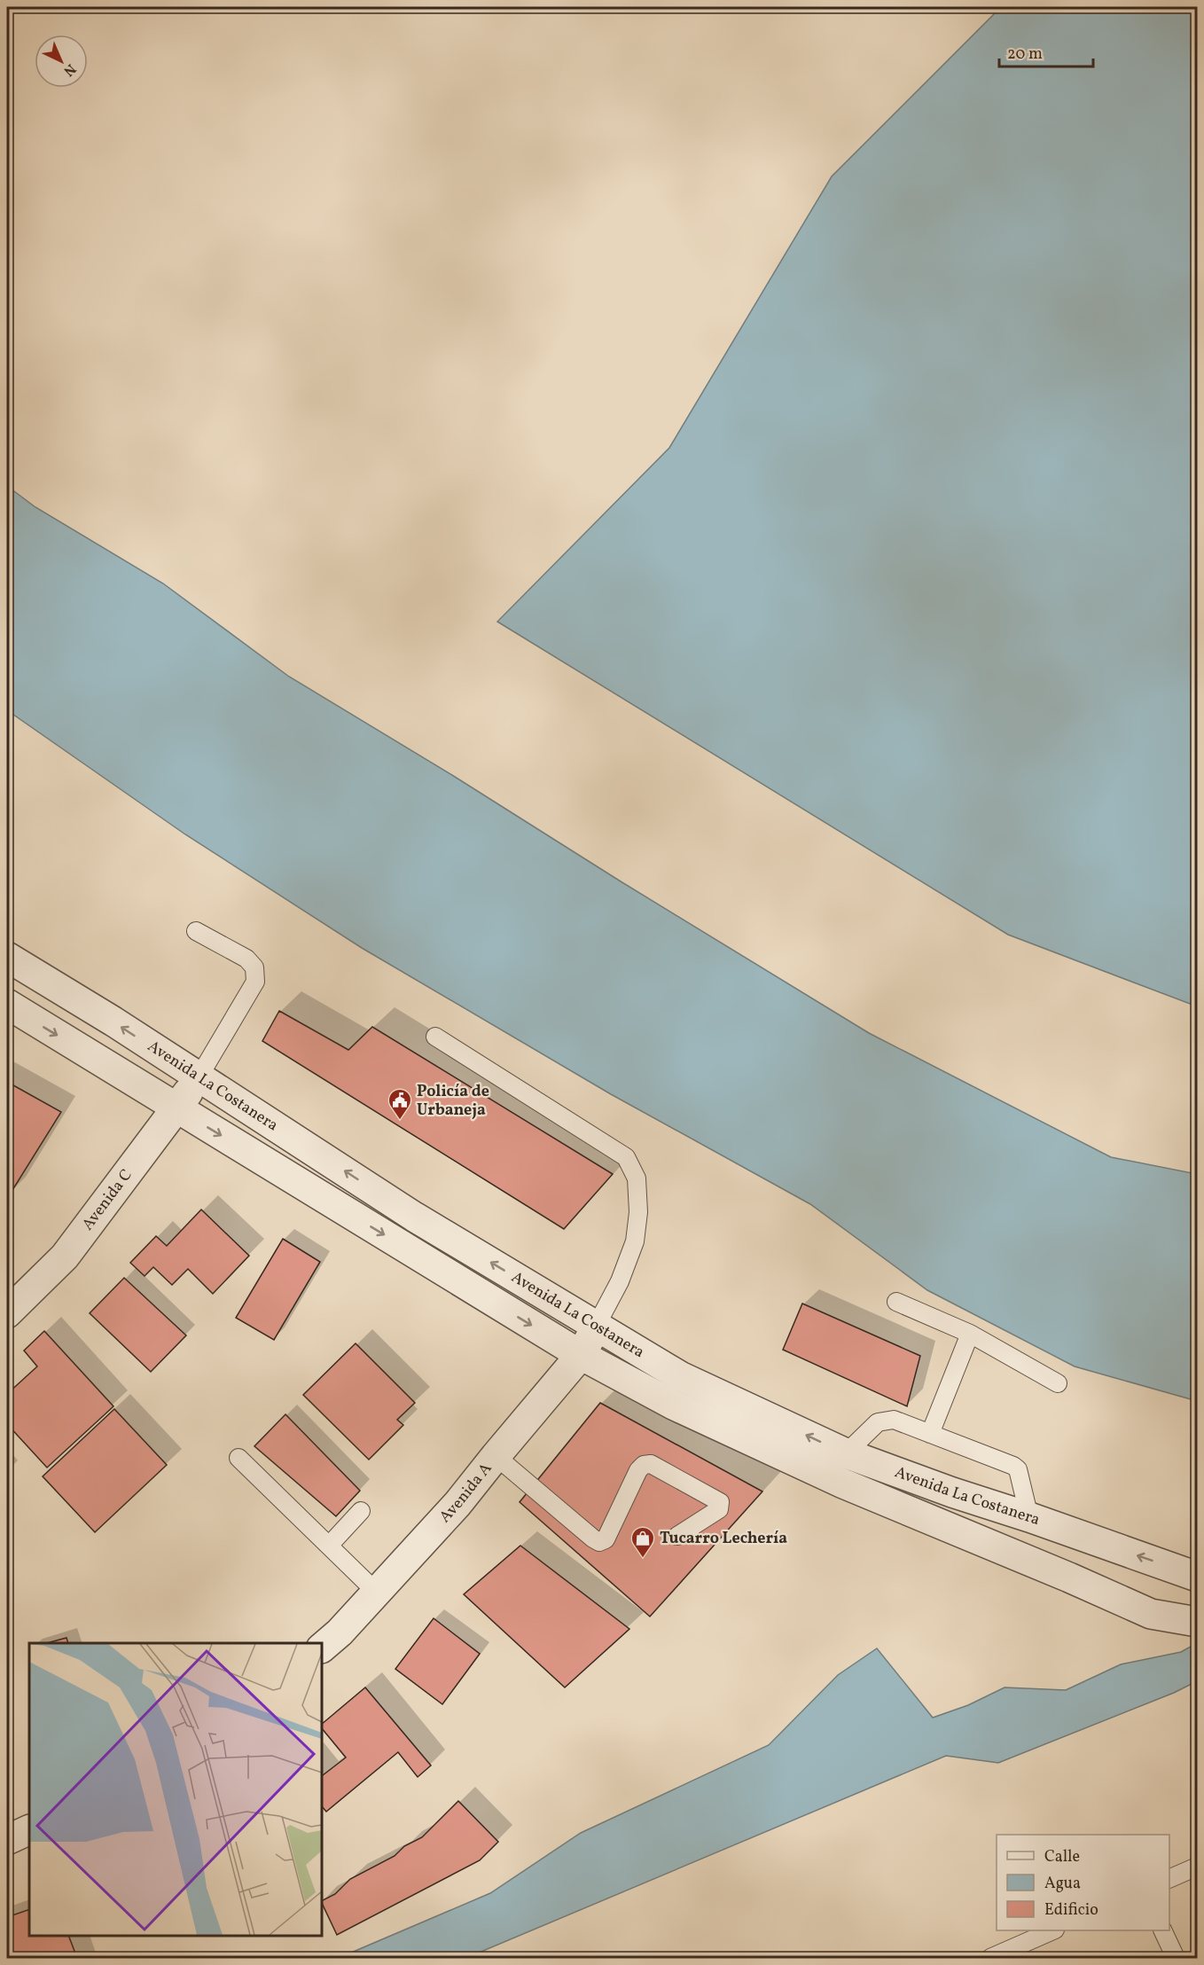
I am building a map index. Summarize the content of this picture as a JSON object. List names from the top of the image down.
{
  "streets": {
    "street": ["Avenida La Costanera", "Avenida C", "Avenida A"]
  },
  "crossings": [
    ["Avenida La Costanera", "Avenida C"],
    ["Avenida La Costanera", "Avenida A"]
  ],
  "places": {
    "public building": ["Policía de Urbaneja"],
    "shop": ["Tucarro Lechería"]
  },
  "legend": ["Calle", "Agua", "Edificio"],
  "scale_bar": "20 m",
  "north": "bottom right"
}
